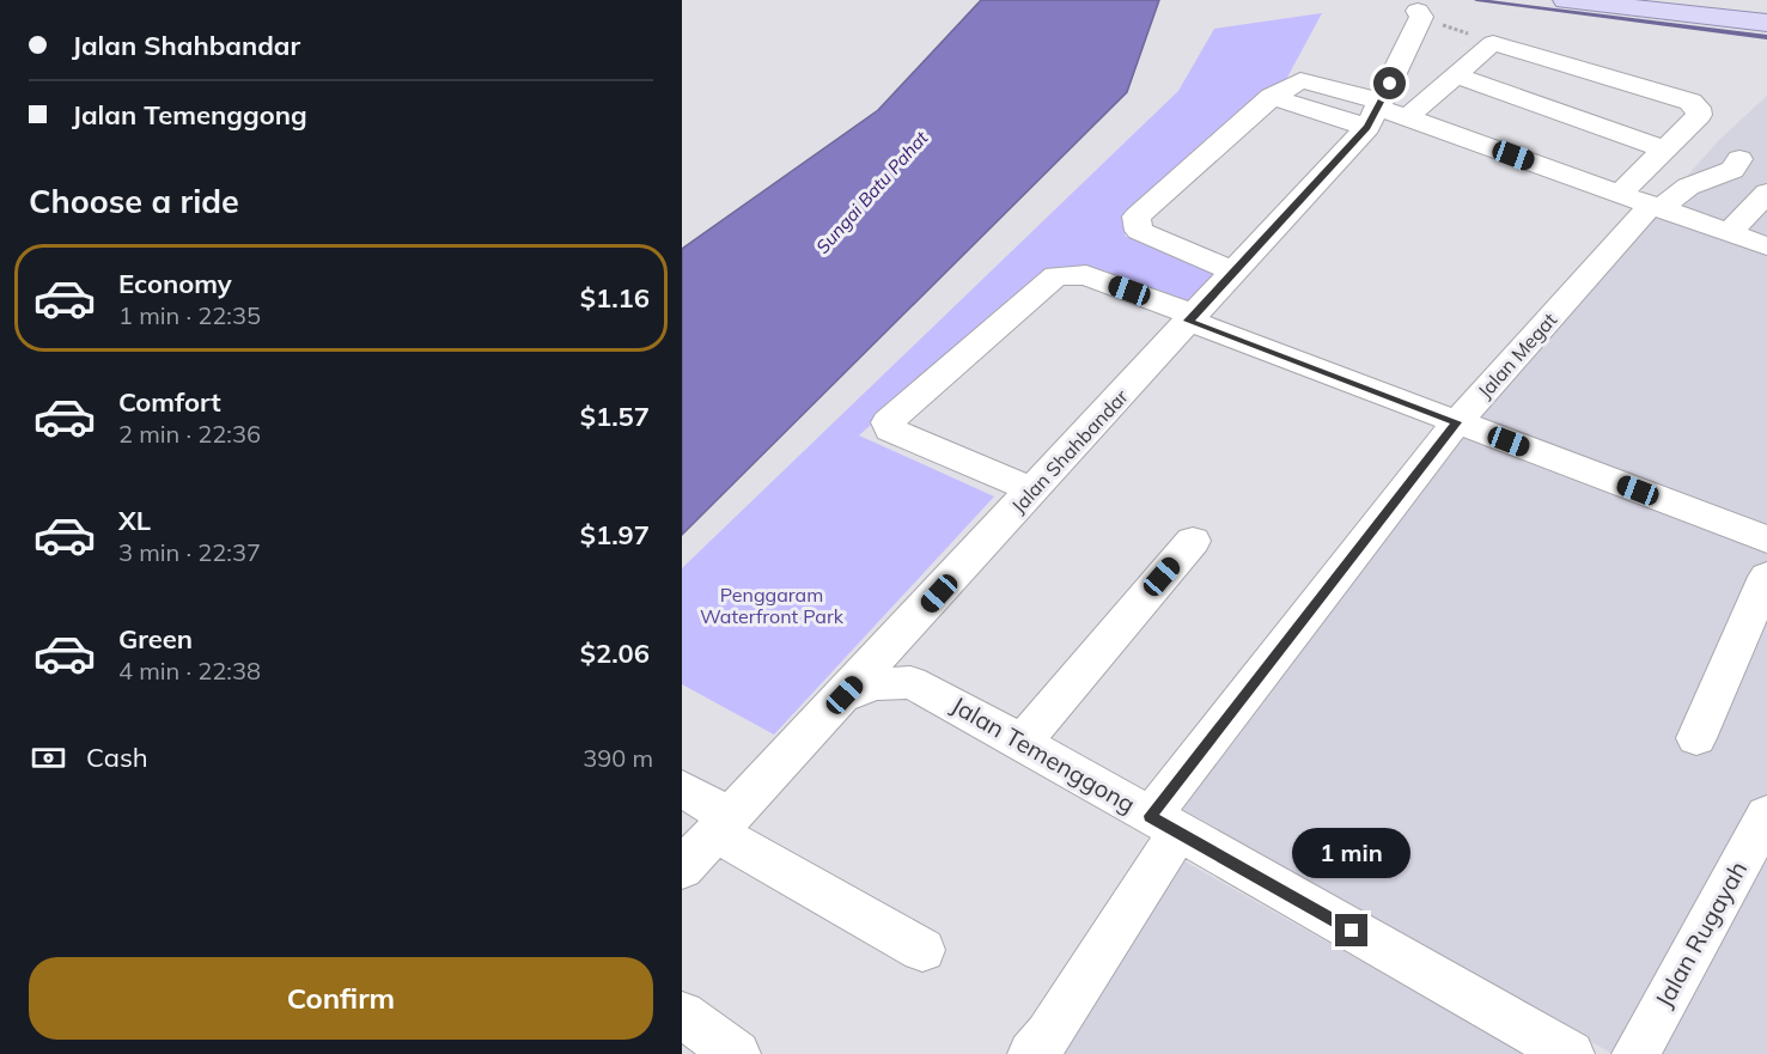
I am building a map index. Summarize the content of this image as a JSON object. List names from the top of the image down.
{
  "streets": {
    "street": [
      "Jalan Megat",
      "Jalan Shahbandar",
      "Jalan Temenggong",
      "Jalan Rugayah"
    ]
  },
  "crossings": [
    ["Jalan Megat", "Jalan Temenggong"],
    ["Jalan Shahbandar", "Jalan Temenggong"]
  ],
  "water": ["Sungai Batu Pahat"],
  "parks": ["Penggaram Waterfront Park"],
  "page": {
    "banner": ["Jalan Shahbandar", "Jalan Temenggong"],
    "heading": "Choose a ride",
    "list": [
      {
        "name": "Economy",
        "note": "1 min · 22:35",
        "value": "$1.16"
      },
      {
        "name": "Comfort",
        "note": "2 min · 22:36",
        "value": "$1.57"
      },
      {
        "name": "XL",
        "note": "3 min · 22:37",
        "value": "$1.97"
      },
      {
        "name": "Green",
        "note": "4 min · 22:38",
        "value": "$2.06"
      }
    ],
    "pay": ["Cash", "390 m"],
    "bubble": "1 min",
    "buttons": "Confirm"
  }
}
